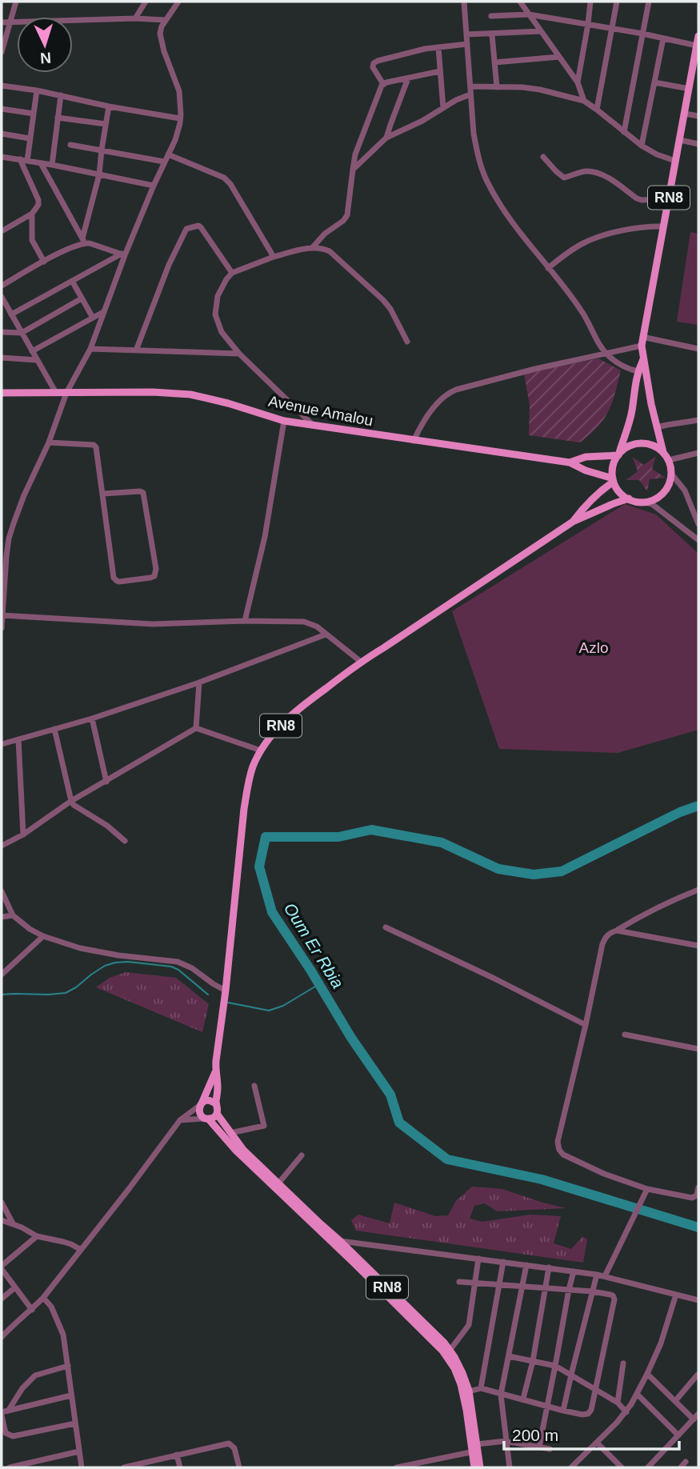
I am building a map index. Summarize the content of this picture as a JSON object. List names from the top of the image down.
{
  "streets": {
    "main road": ["RN8", "Avenue Amalou"]
  },
  "water": ["Oum Er Rbia"],
  "parks": ["Azlo"],
  "scale_bar": "200 m",
  "north": "bottom"
}
